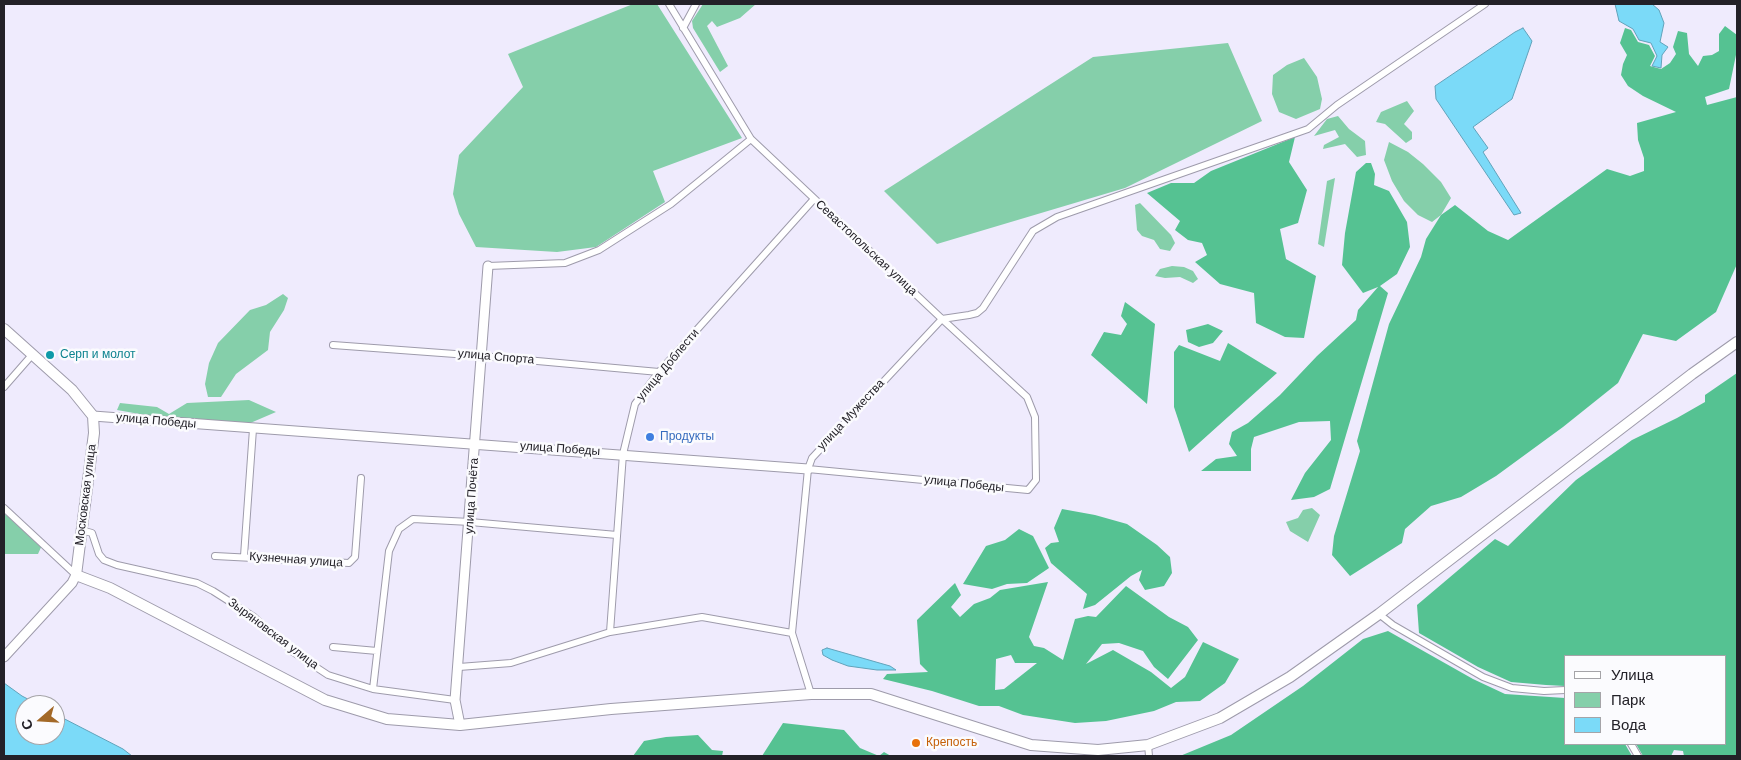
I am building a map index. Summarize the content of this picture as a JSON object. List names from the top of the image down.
{
  "streets": {
    "main road": ["Московская улица"],
    "street": [
      "Севастопольская улица",
      "улица Спорта",
      "улица Доблести",
      "улица Мужества",
      "улица Победы",
      "улица Почёта",
      "Кузнечная улица",
      "Зыряновская улица"
    ]
  },
  "crossings": [
    ["Севастопольская улица", "улица Доблести"],
    ["Севастопольская улица", "улица Мужества"],
    ["Севастопольская улица", "улица Победы"],
    ["улица Спорта", "улица Доблести"],
    ["улица Спорта", "улица Почёта"],
    ["улица Доблести", "улица Победы"],
    ["улица Мужества", "улица Победы"],
    ["улица Победы", "Московская улица"],
    ["улица Победы", "улица Почёта"],
    ["Московская улица", "Зыряновская улица"],
    ["улица Почёта", "Зыряновская улица"]
  ],
  "places": ["Серп и молот", "Продукты", "Крепость"],
  "legend": ["Улица", "Парк", "Вода"],
  "north": "left"
}
